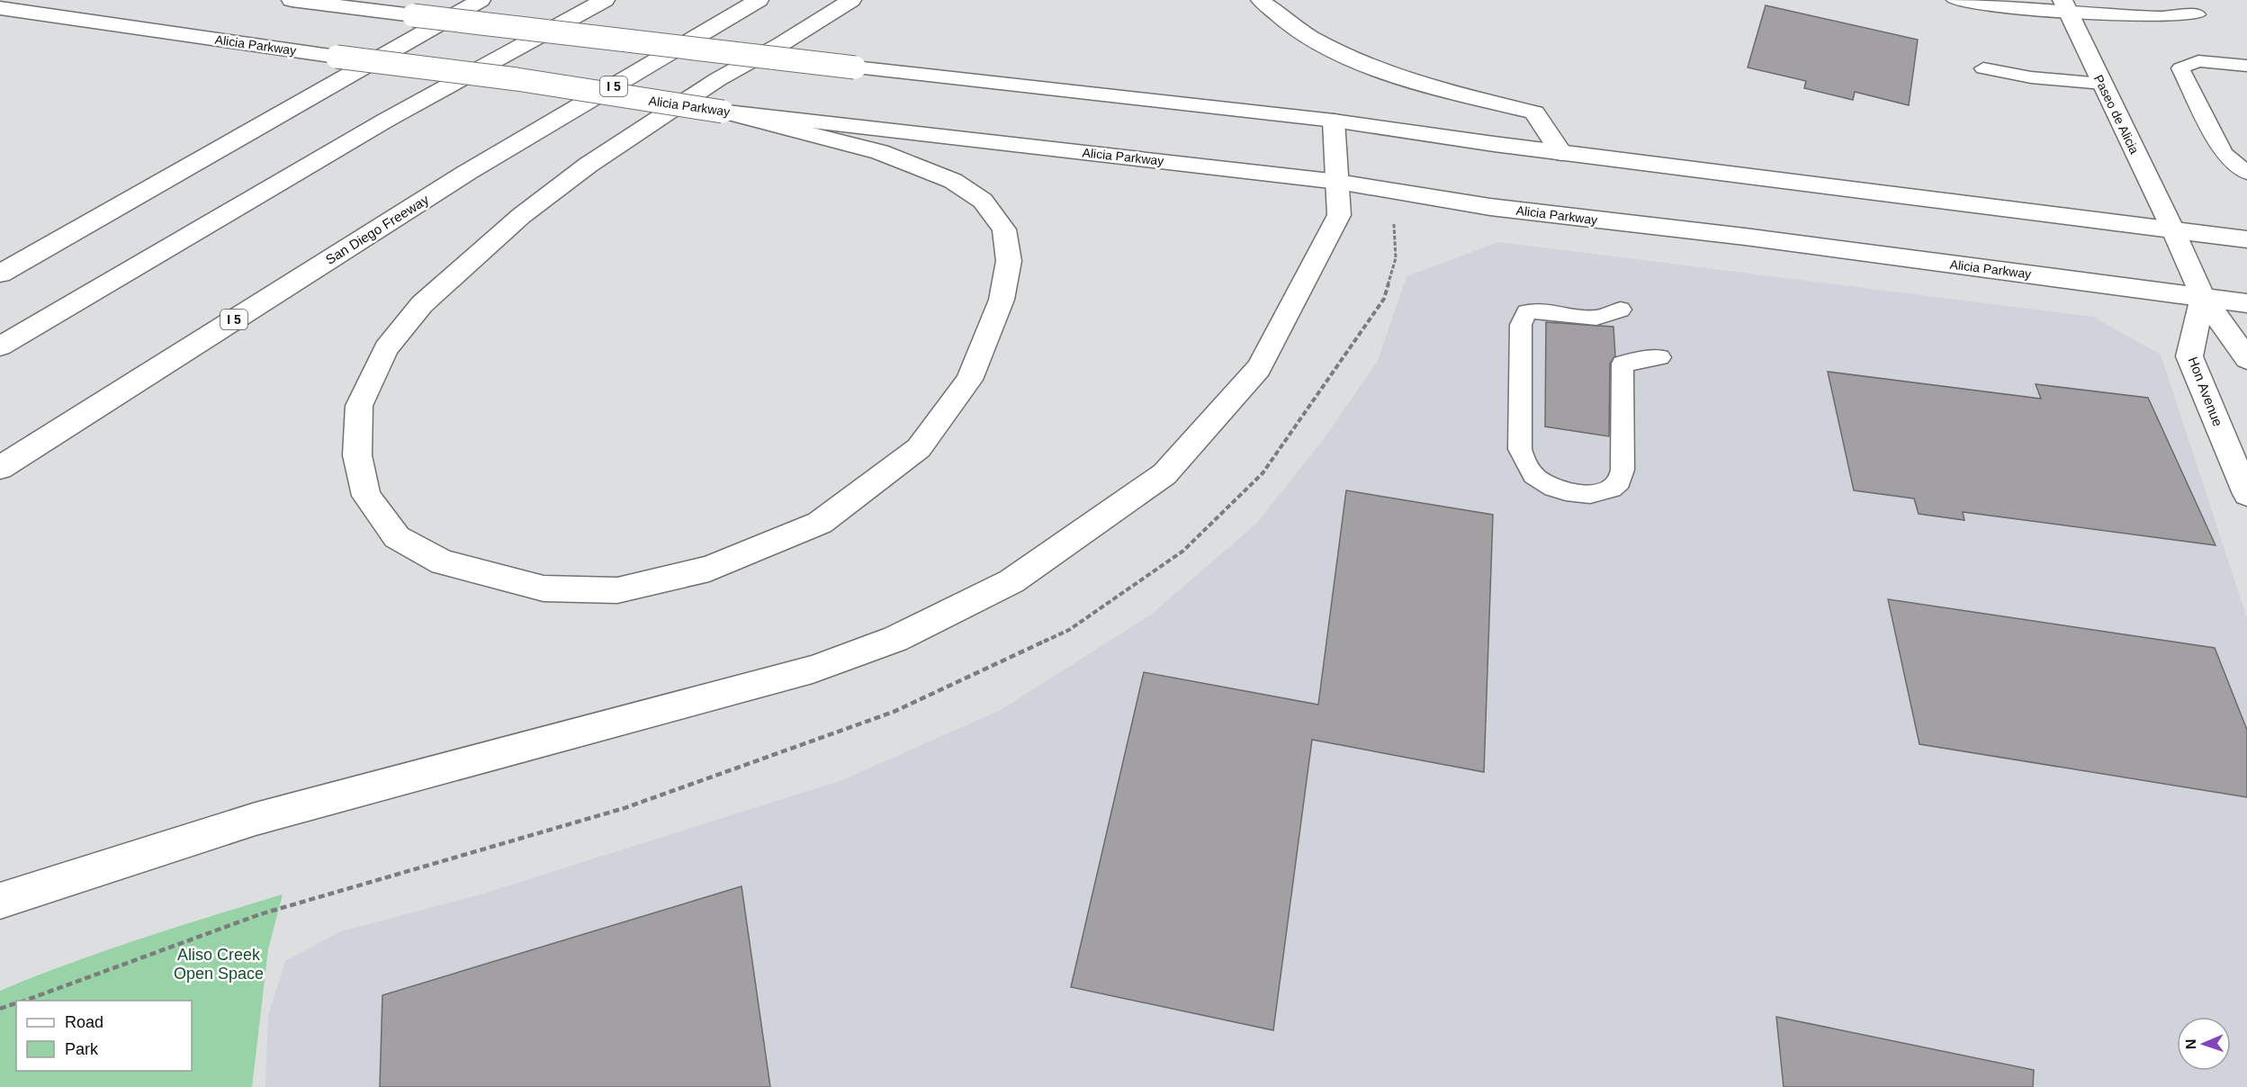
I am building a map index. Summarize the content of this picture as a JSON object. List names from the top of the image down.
{
  "streets": {
    "main road": [
      "Alicia Parkway",
      "I 5",
      "Paseo de Alicia",
      "San Diego Freeway",
      "Hon Avenue"
    ]
  },
  "crossings": [
    ["Alicia Parkway", "Paseo de Alicia"],
    ["Alicia Parkway", "Hon Avenue"],
    ["Paseo de Alicia", "Hon Avenue"]
  ],
  "parks": ["Aliso Creek Open Space"],
  "legend": ["Road", "Park"],
  "north": "left"
}
